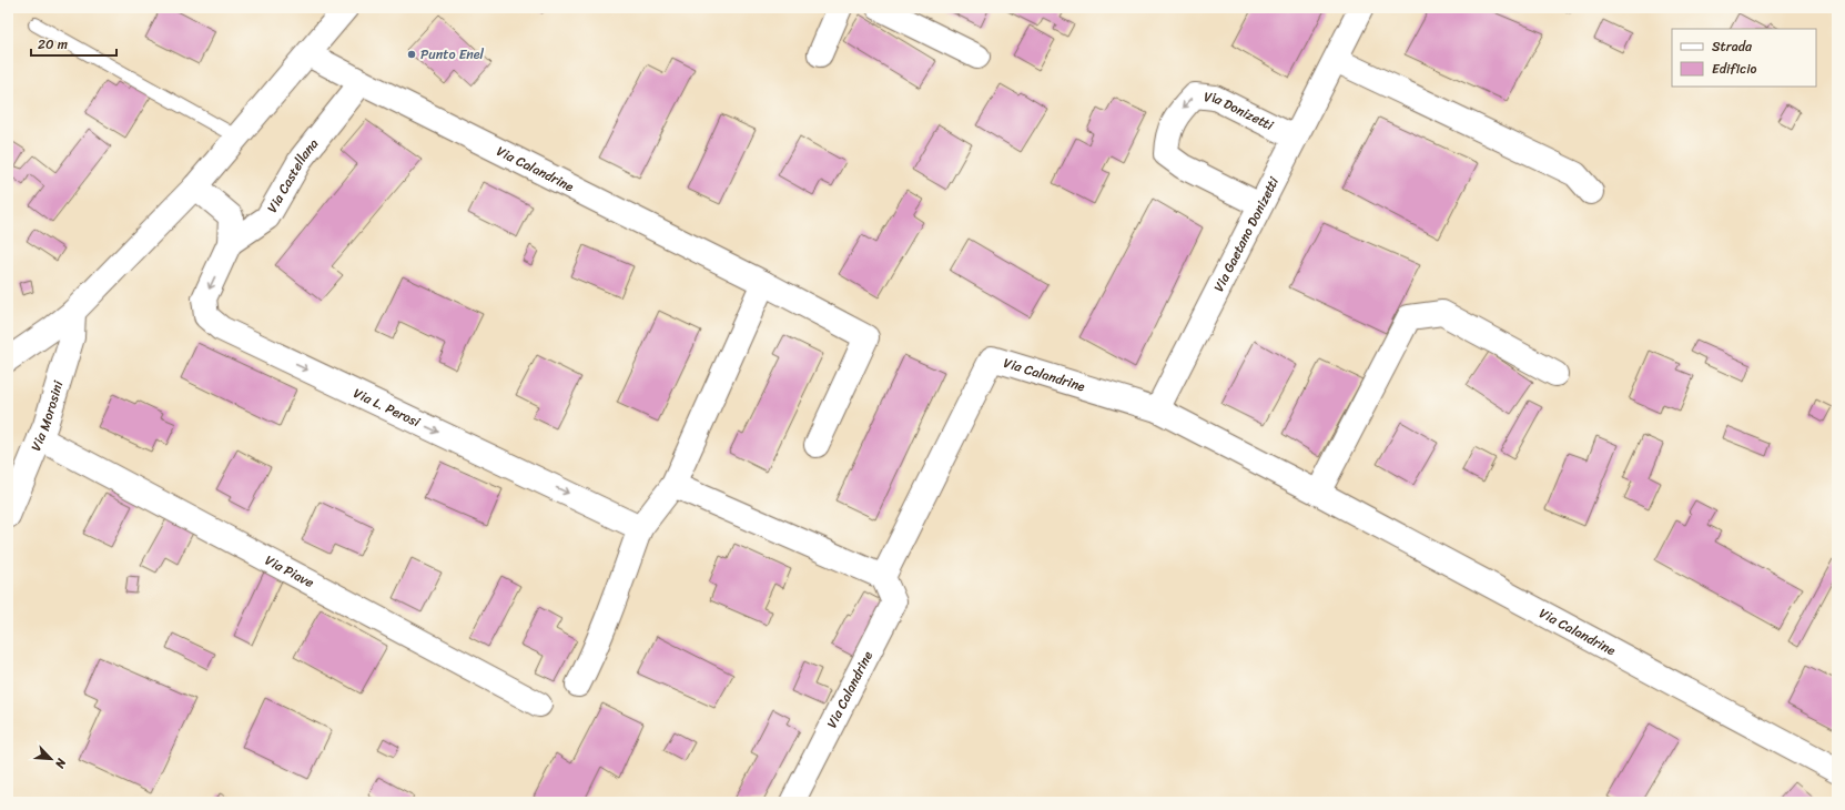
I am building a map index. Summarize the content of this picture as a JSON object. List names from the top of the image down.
{
  "streets": {
    "street": [
      "Via Donizetti",
      "Via Calandrine",
      "Via Castellana",
      "Via Gaetano Donizetti",
      "Via L. Perosi",
      "Via Morosini",
      "Via Piave"
    ]
  },
  "crossings": [
    ["Via Donizetti", "Via Gaetano Donizetti"],
    ["Via Calandrine", "Via Castellana"],
    ["Via Calandrine", "Via Gaetano Donizetti"],
    ["Via Castellana", "Via L. Perosi"],
    ["Via Morosini", "Via Piave"]
  ],
  "one_way": ["Via L. Perosi"],
  "places": ["Punto Enel"],
  "legend": ["Strada", "Edificio"],
  "scale_bar": "20 m",
  "north": "bottom right"
}
